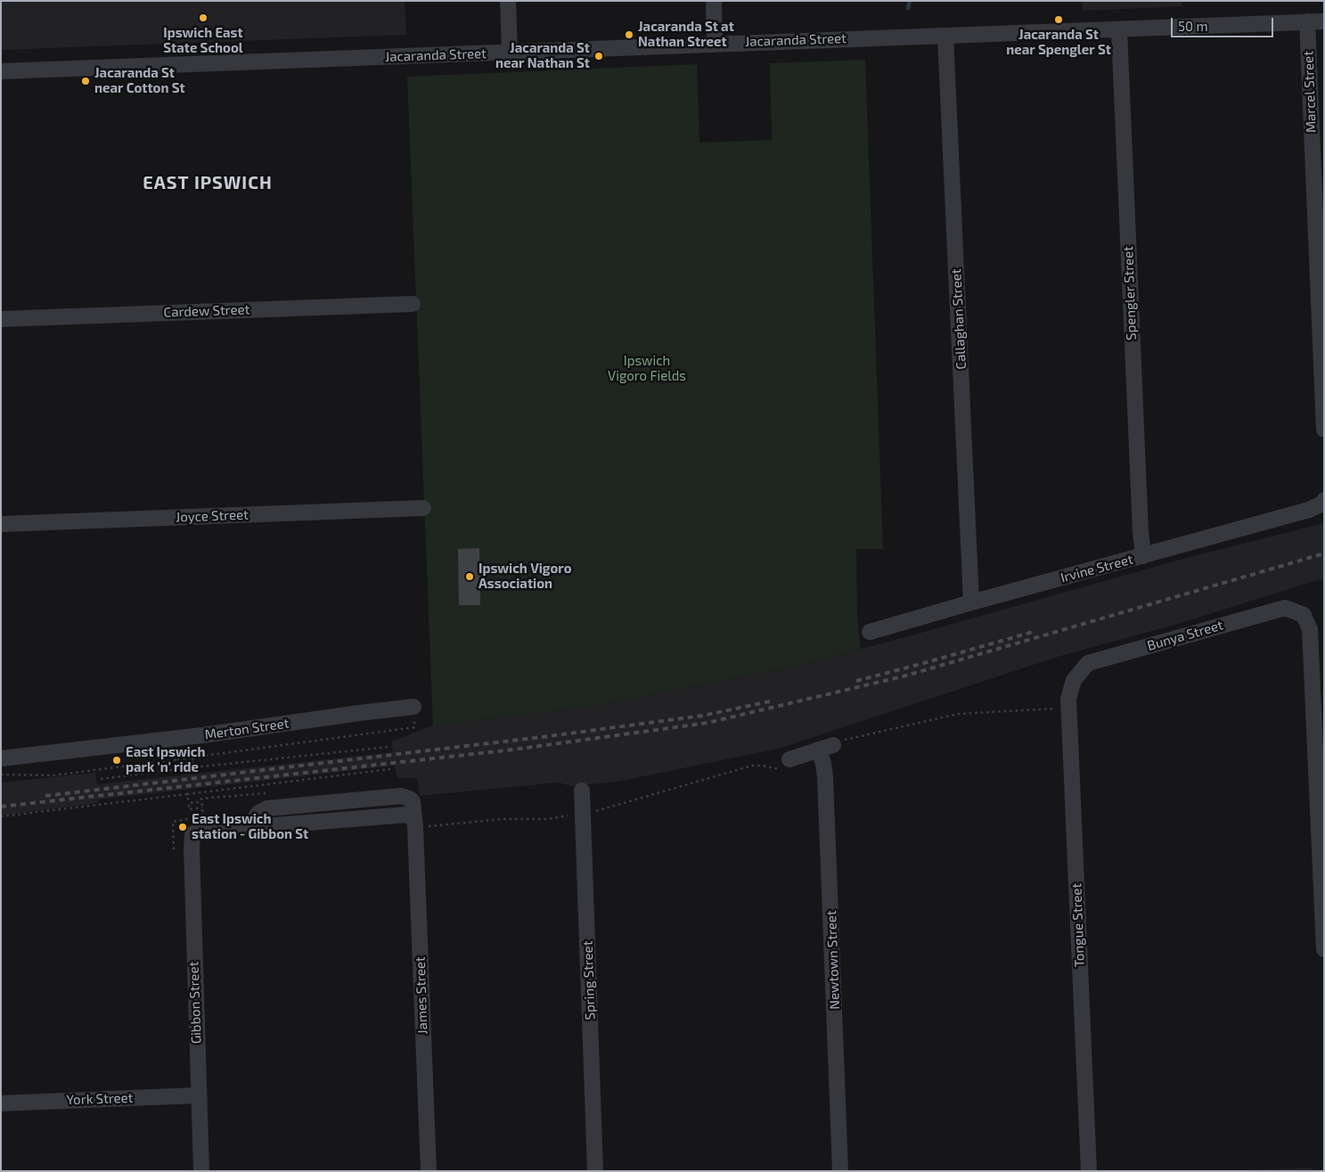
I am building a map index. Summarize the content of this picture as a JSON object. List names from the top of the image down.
{
  "streets": {
    "street": [
      "Jacaranda Street",
      "Marcel Street",
      "Spengler Street",
      "Cardew Street",
      "Callaghan Street",
      "Joyce Street",
      "Irvine Street",
      "Bunya Street",
      "Merton Street",
      "Tongue Street",
      "Newtown Street",
      "Spring Street",
      "James Street",
      "Gibbon Street",
      "York Street"
    ]
  },
  "crossings": [
    ["Jacaranda Street", "Marcel Street"],
    ["Jacaranda Street", "Spengler Street"],
    ["Jacaranda Street", "Callaghan Street"],
    ["Spengler Street", "Irvine Street"],
    ["Callaghan Street", "Irvine Street"],
    ["Bunya Street", "Tongue Street"],
    ["James Street", "Gibbon Street"],
    ["Gibbon Street", "York Street"]
  ],
  "districts": ["EAST IPSWICH"],
  "parks": ["Ipswich Vigoro Fields"],
  "places": [
    "Ipswich East State School",
    "Jacaranda St near Spengler St",
    "Jacaranda St at Nathan Street",
    "Jacaranda St near Nathan St",
    "Jacaranda St near Cotton St",
    "Ipswich Vigoro Association",
    "East Ipswich park 'n' ride",
    "East Ipswich station - Gibbon St"
  ],
  "scale_bar": "50 m"
}
